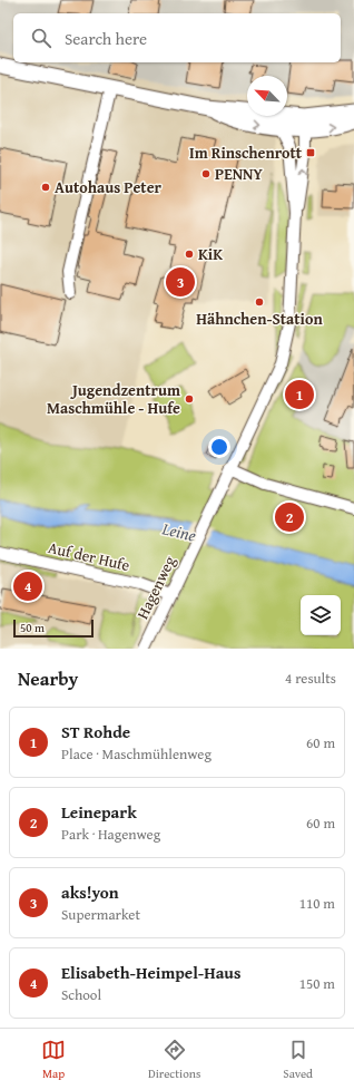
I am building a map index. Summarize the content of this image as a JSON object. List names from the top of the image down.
{
  "streets": {
    "street": ["Auf der Hufe", "Hagenweg"]
  },
  "crossings": [
    ["Auf der Hufe", "Hagenweg"]
  ],
  "water": ["Leine"],
  "places": {
    "transit": ["Im Rinschenrott"],
    "other": [
      "PENNY",
      "Autohaus Peter",
      "KiK",
      "Hähnchen-Station",
      "Jugendzentrum Maschmühle - Hufe"
    ]
  },
  "scale_bar": "50 m",
  "north": "top left",
  "page": {
    "search": "Search here",
    "pins": [
      "3",
      "1",
      "2",
      "4"
    ],
    "scale": "50 m",
    "heading": ["Nearby", "4 results"],
    "list": [
      {
        "mark": "1",
        "name": "ST Rohde",
        "note": "Place · Maschmühlenweg",
        "value": "60 m"
      },
      {
        "mark": "2",
        "name": "Leinepark",
        "note": "Park · Hagenweg",
        "value": "60 m"
      },
      {
        "mark": "3",
        "name": "aks!yon",
        "note": "Supermarket",
        "value": "110 m"
      },
      {
        "mark": "4",
        "name": "Elisabeth-Heimpel-Haus",
        "note": "School",
        "value": "150 m"
      }
    ],
    "nav": ["Map", "Directions", "Saved"]
  }
}
